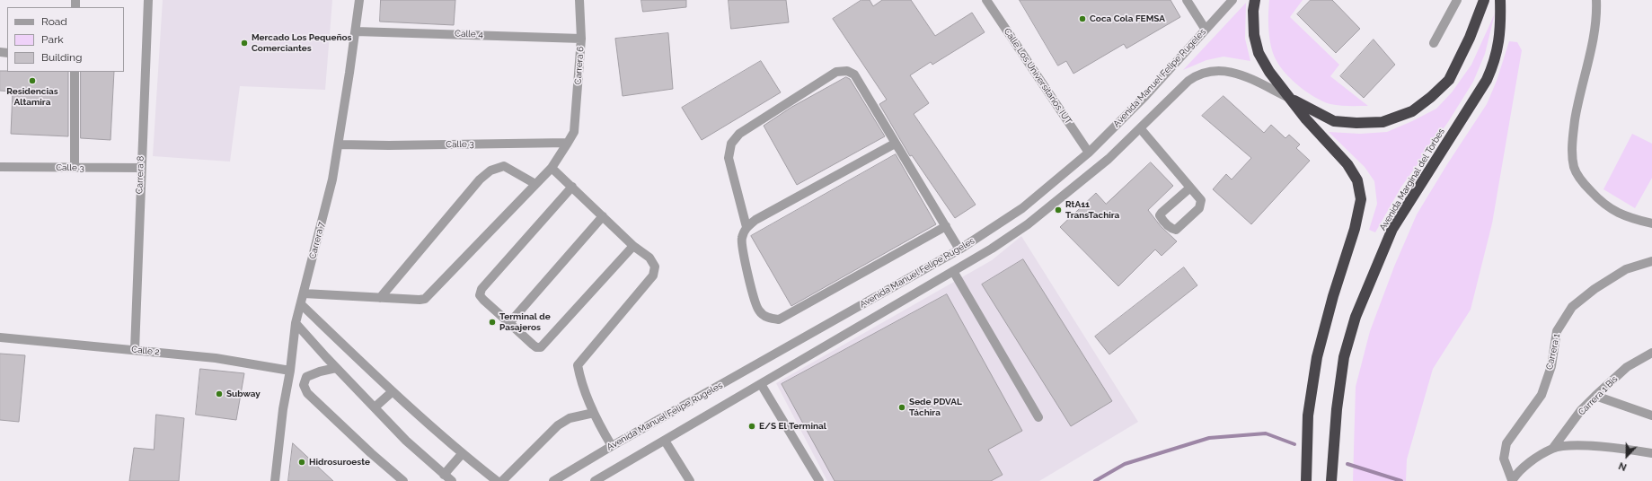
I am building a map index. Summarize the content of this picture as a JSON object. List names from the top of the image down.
{
  "streets": {
    "highway": ["Avenida Marginal del Torbes"],
    "street": [
      "Calle 4",
      "Carrera 6",
      "Calle Los Universitarios IUT",
      "Avenida Manuel Felipe Rugeles",
      "Calle 3",
      "Carrera 8",
      "Carrera 7",
      "Calle 2",
      "Carrera 1",
      "Carrera 1 Bis"
    ]
  },
  "crossings": [
    ["Calle 4", "Carrera 6"],
    ["Calle 4", "Carrera 7"],
    ["Carrera 6", "Calle 3"],
    ["Calle Los Universitarios IUT", "Avenida Manuel Felipe Rugeles"],
    ["Calle 3", "Carrera 8"],
    ["Calle 3", "Carrera 7"],
    ["Carrera 8", "Calle 2"],
    ["Carrera 7", "Calle 2"]
  ],
  "places": [
    "Coca Cola FEMSA",
    "Mercado Los Pequeños Comerciantes",
    "Residencias Altamira",
    "RtA11 TransTachira",
    "Terminal de Pasajeros",
    "Subway",
    "Sede PDVAL Táchira",
    "E/S El Terminal",
    "Hidrosuroeste"
  ],
  "legend": ["Road", "Park", "Building"],
  "north": "bottom"
}
